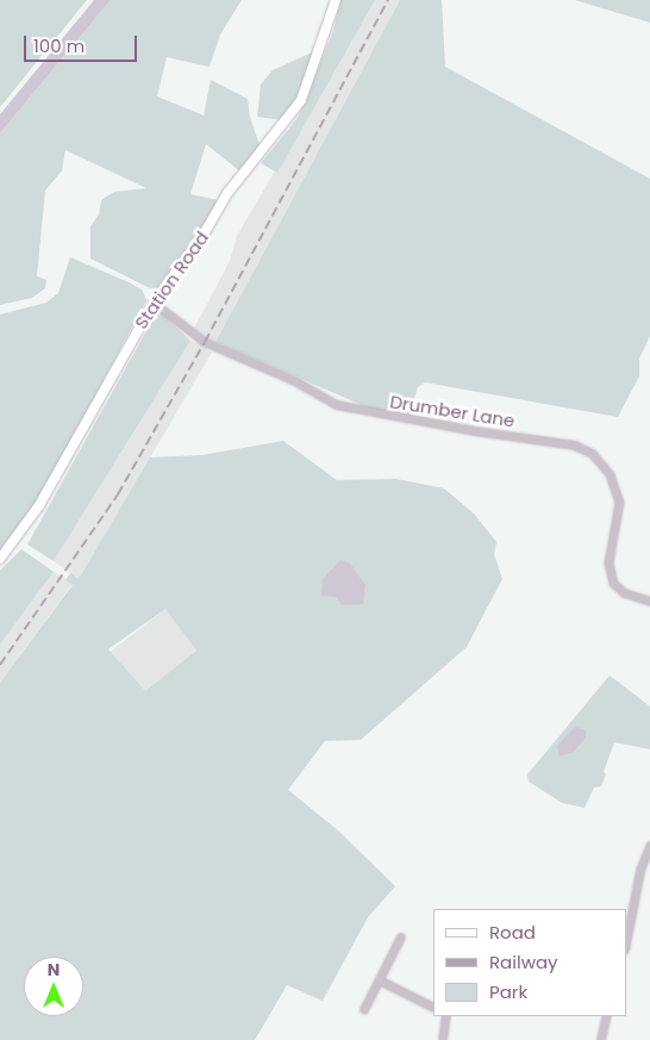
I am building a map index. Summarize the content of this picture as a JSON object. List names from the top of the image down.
{
  "streets": {
    "street": ["Station Road", "Drumber Lane"]
  },
  "crossings": [
    ["Station Road", "Drumber Lane"]
  ],
  "legend": ["Road", "Railway", "Park"],
  "scale_bar": "100 m",
  "north": "top"
}
